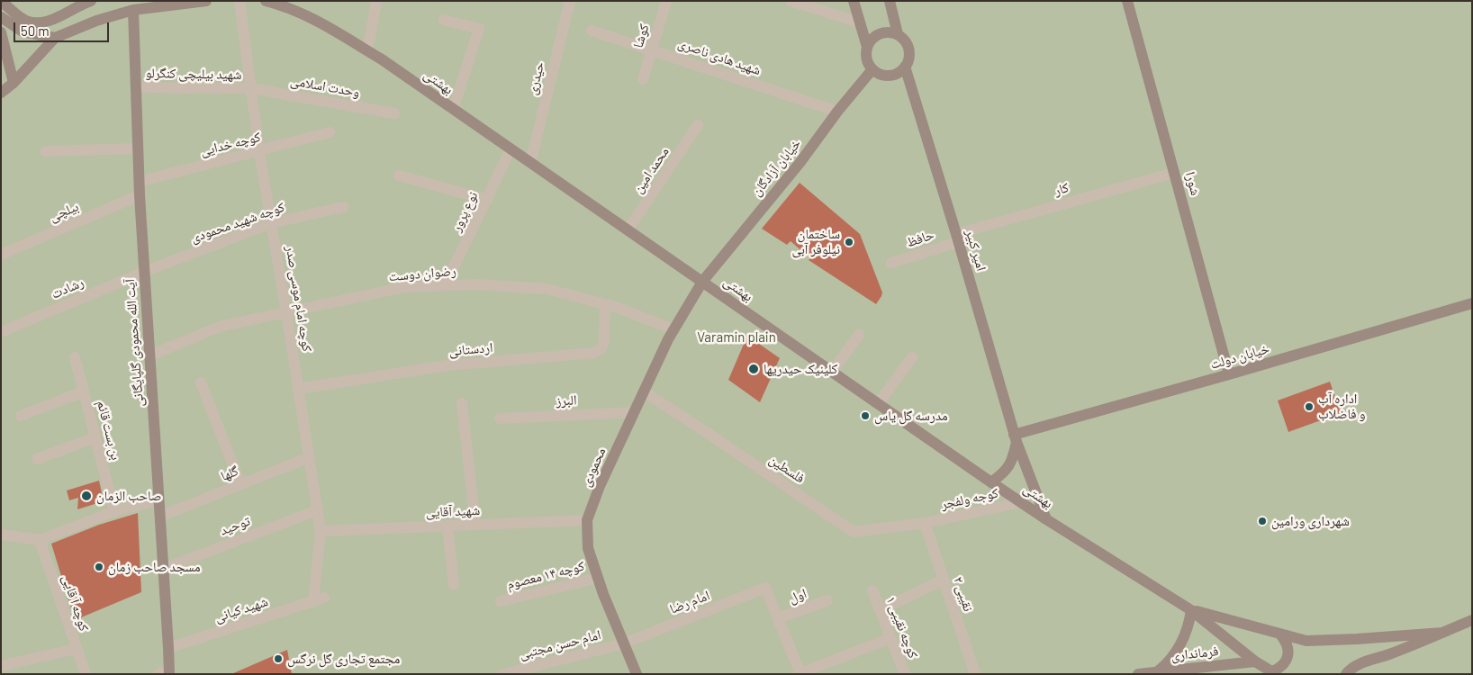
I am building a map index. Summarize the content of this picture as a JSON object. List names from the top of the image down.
{
  "streets": {
    "main road": [
      "بهشتی",
      "خیابان آزادگان",
      "شورا",
      "امیر کبیر",
      "آیت الله محمودی گلپایگانی",
      "خیابان دولت",
      "محمودی",
      "فرمانداری"
    ],
    "street": [
      "کوشا",
      "شهید هادی ناصری",
      "شهید بیلیچی کنگرلو",
      "حیدری",
      "وحدت اسلامی",
      "کوچه خدایی",
      "محمد امین",
      "کار",
      "بیلچی",
      "نوع پرور",
      "کوچه شهید محمودی",
      "حافظ",
      "رضوان دوست",
      "رشادت",
      "کوچه امام موسی صدر",
      "اردستانی",
      "البرز",
      "بن بست قائم",
      "فلسطین",
      "گلها",
      "کوجه ولفجر",
      "شهید آقایی",
      "توحید",
      "کوچه ۱۴ معصوم",
      "نقیبی ۲",
      "اول",
      "امام رضا",
      "کوچه آ قایی",
      "شهید کیانی",
      "کوچه نقیبی ۱",
      "امام حسن مجتبی"
    ]
  },
  "crossings": [
    ["کوشا", "شهید هادی ناصری"],
    ["شهید هادی ناصری", "خیابان آزادگان"],
    ["شهید بیلیچی کنگرلو", "وحدت اسلامی"],
    ["شهید بیلیچی کنگرلو", "کوچه امام موسی صدر"],
    ["شهید بیلیچی کنگرلو", "آیت الله محمودی گلپایگانی"],
    ["حیدری", "بهشتی"],
    ["بهشتی", "خیابان آزادگان"],
    ["بهشتی", "محمد امین"],
    ["بهشتی", "نوع پرور"],
    ["بهشتی", "امیر کبیر"],
    ["بهشتی", "محمودی"],
    ["بهشتی", "کوجه ولفجر"],
    ["وحدت اسلامی", "کوچه امام موسی صدر"],
    ["کوچه خدایی", "کوچه امام موسی صدر"],
    ["کوچه خدایی", "آیت الله محمودی گلپایگانی"],
    ["خیابان آزادگان", "امیر کبیر"],
    ["خیابان آزادگان", "محمودی"],
    ["شورا", "کار"],
    ["شورا", "خیابان دولت"],
    ["کار", "حافظ"],
    ["کار", "امیر کبیر"],
    ["بیلچی", "آیت الله محمودی گلپایگانی"],
    ["نوع پرور", "رضوان دوست"],
    ["کوچه شهید محمودی", "رشادت"],
    ["کوچه شهید محمودی", "کوچه امام موسی صدر"],
    ["کوچه شهید محمودی", "آیت الله محمودی گلپایگانی"],
    ["حافظ", "امیر کبیر"],
    ["امیر کبیر", "خیابان دولت"],
    ["رضوان دوست", "کوچه امام موسی صدر"],
    ["رضوان دوست", "آیت الله محمودی گلپایگانی"],
    ["رضوان دوست", "اردستانی"],
    ["رضوان دوست", "محمودی"],
    ["رشادت", "آیت الله محمودی گلپایگانی"],
    ["کوچه امام موسی صدر", "اردستانی"],
    ["کوچه امام موسی صدر", "گلها"],
    ["کوچه امام موسی صدر", "شهید آقایی"],
    ["کوچه امام موسی صدر", "توحید"],
    ["کوچه امام موسی صدر", "شهید کیانی"],
    ["آیت الله محمودی گلپایگانی", "گلها"],
    ["آیت الله محمودی گلپایگانی", "توحید"],
    ["آیت الله محمودی گلپایگانی", "شهید کیانی"],
    ["البرز", "محمودی"],
    ["محمودی", "فلسطین"],
    ["محمودی", "شهید آقایی"],
    ["محمودی", "کوچه ۱۴ معصوم"],
    ["محمودی", "امام رضا"],
    ["محمودی", "امام حسن مجتبی"],
    ["فلسطین", "کوجه ولفجر"],
    ["فلسطین", "نقیبی ۲"],
    ["کوجه ولفجر", "نقیبی ۲"],
    ["اول", "امام رضا"],
    ["امام رضا", "امام حسن مجتبی"]
  ],
  "parks": ["Varamin plain"],
  "places": [
    "ساختمان نیلوفر آبی",
    "کلینیک حیدریها",
    "اداره آب و فاضلاب",
    "مدرسه گل یاس",
    "صاحب الزمان",
    "شهرداری ورامین",
    "مسجد صاحب زمان",
    "مجتمع تجاری گل نرگس"
  ],
  "scale_bar": "50 m"
}
